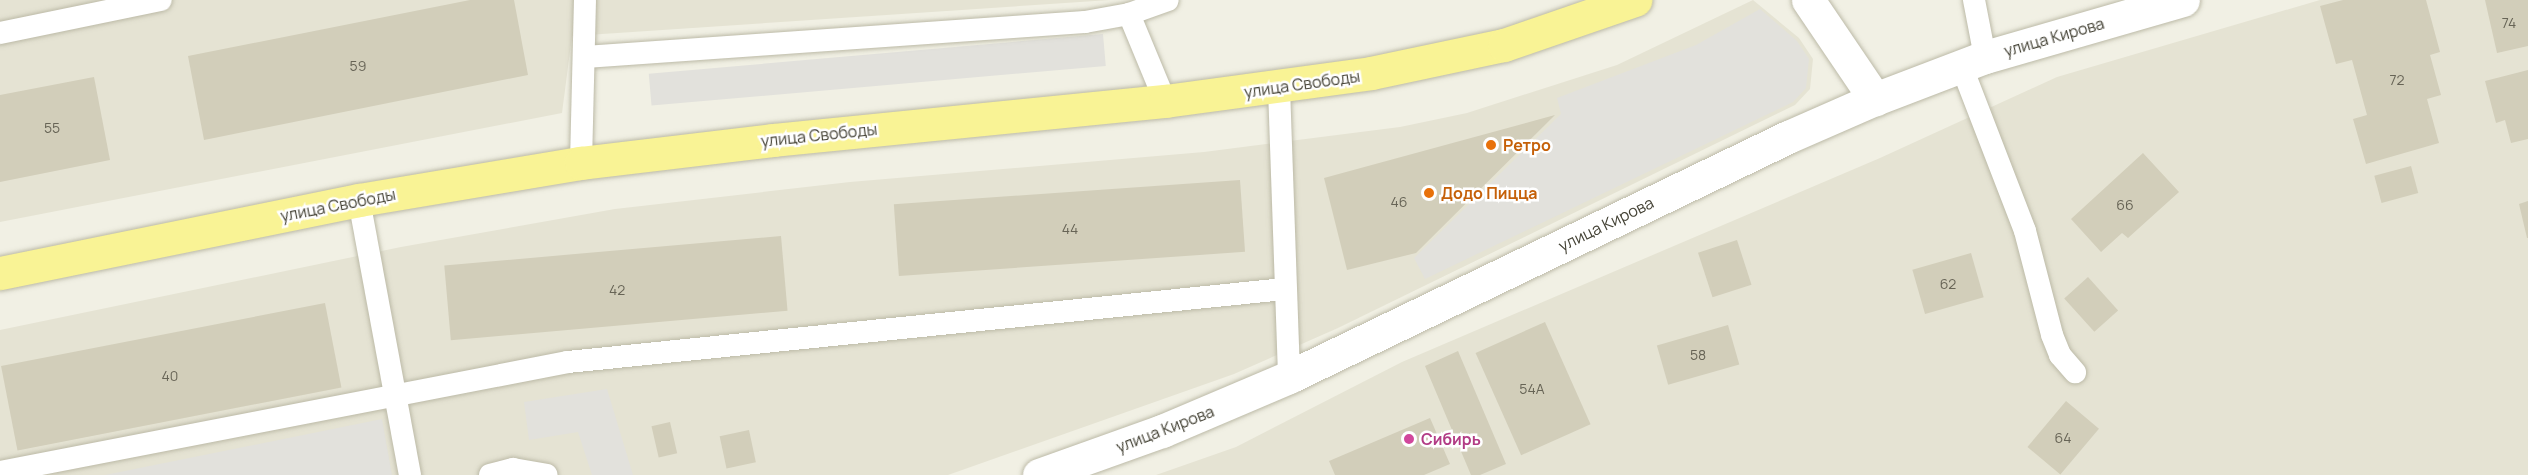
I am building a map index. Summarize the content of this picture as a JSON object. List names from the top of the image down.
{
  "streets": {
    "main road": ["улица Свободы"],
    "street": ["улица Кирова"]
  },
  "places": ["Ретро", "Додо Пицца", "Сибирь"],
  "house_numbers": [
    "74",
    "59",
    "72",
    "55",
    "46",
    "66",
    "44",
    "62",
    "42",
    "58",
    "40",
    "54А",
    "64"
  ]
}
